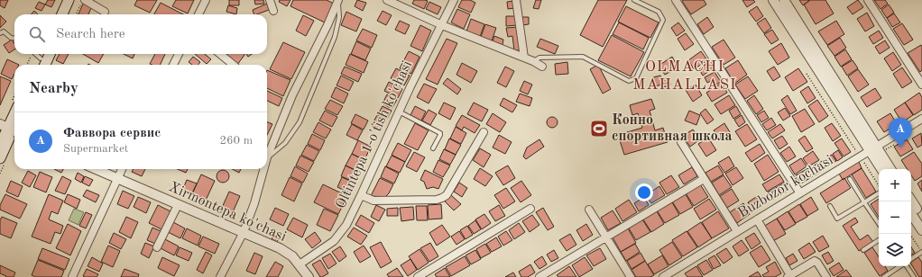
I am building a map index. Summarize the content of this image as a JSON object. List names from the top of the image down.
{
  "streets": {
    "street": ["Oltintepa 1-o'tish ko'chasi", "Buzbozor kochasi", "Xirmontepa ko'chasi"]
  },
  "crossings": [
    ["Oltintepa 1-o'tish ko'chasi", "Xirmontepa ko'chasi"]
  ],
  "districts": ["OLMACHI MAHALLASI"],
  "places": {
    "sports": ["Конно спортивная школа"]
  },
  "page": {
    "search": "Search here",
    "heading": "Nearby",
    "list": [
      {
        "mark": "A",
        "name": "Фаввора сервис",
        "note": "Supermarket",
        "value": "260 m"
      }
    ],
    "pins": "A",
    "map_buttons": ["+", "−"]
  }
}
